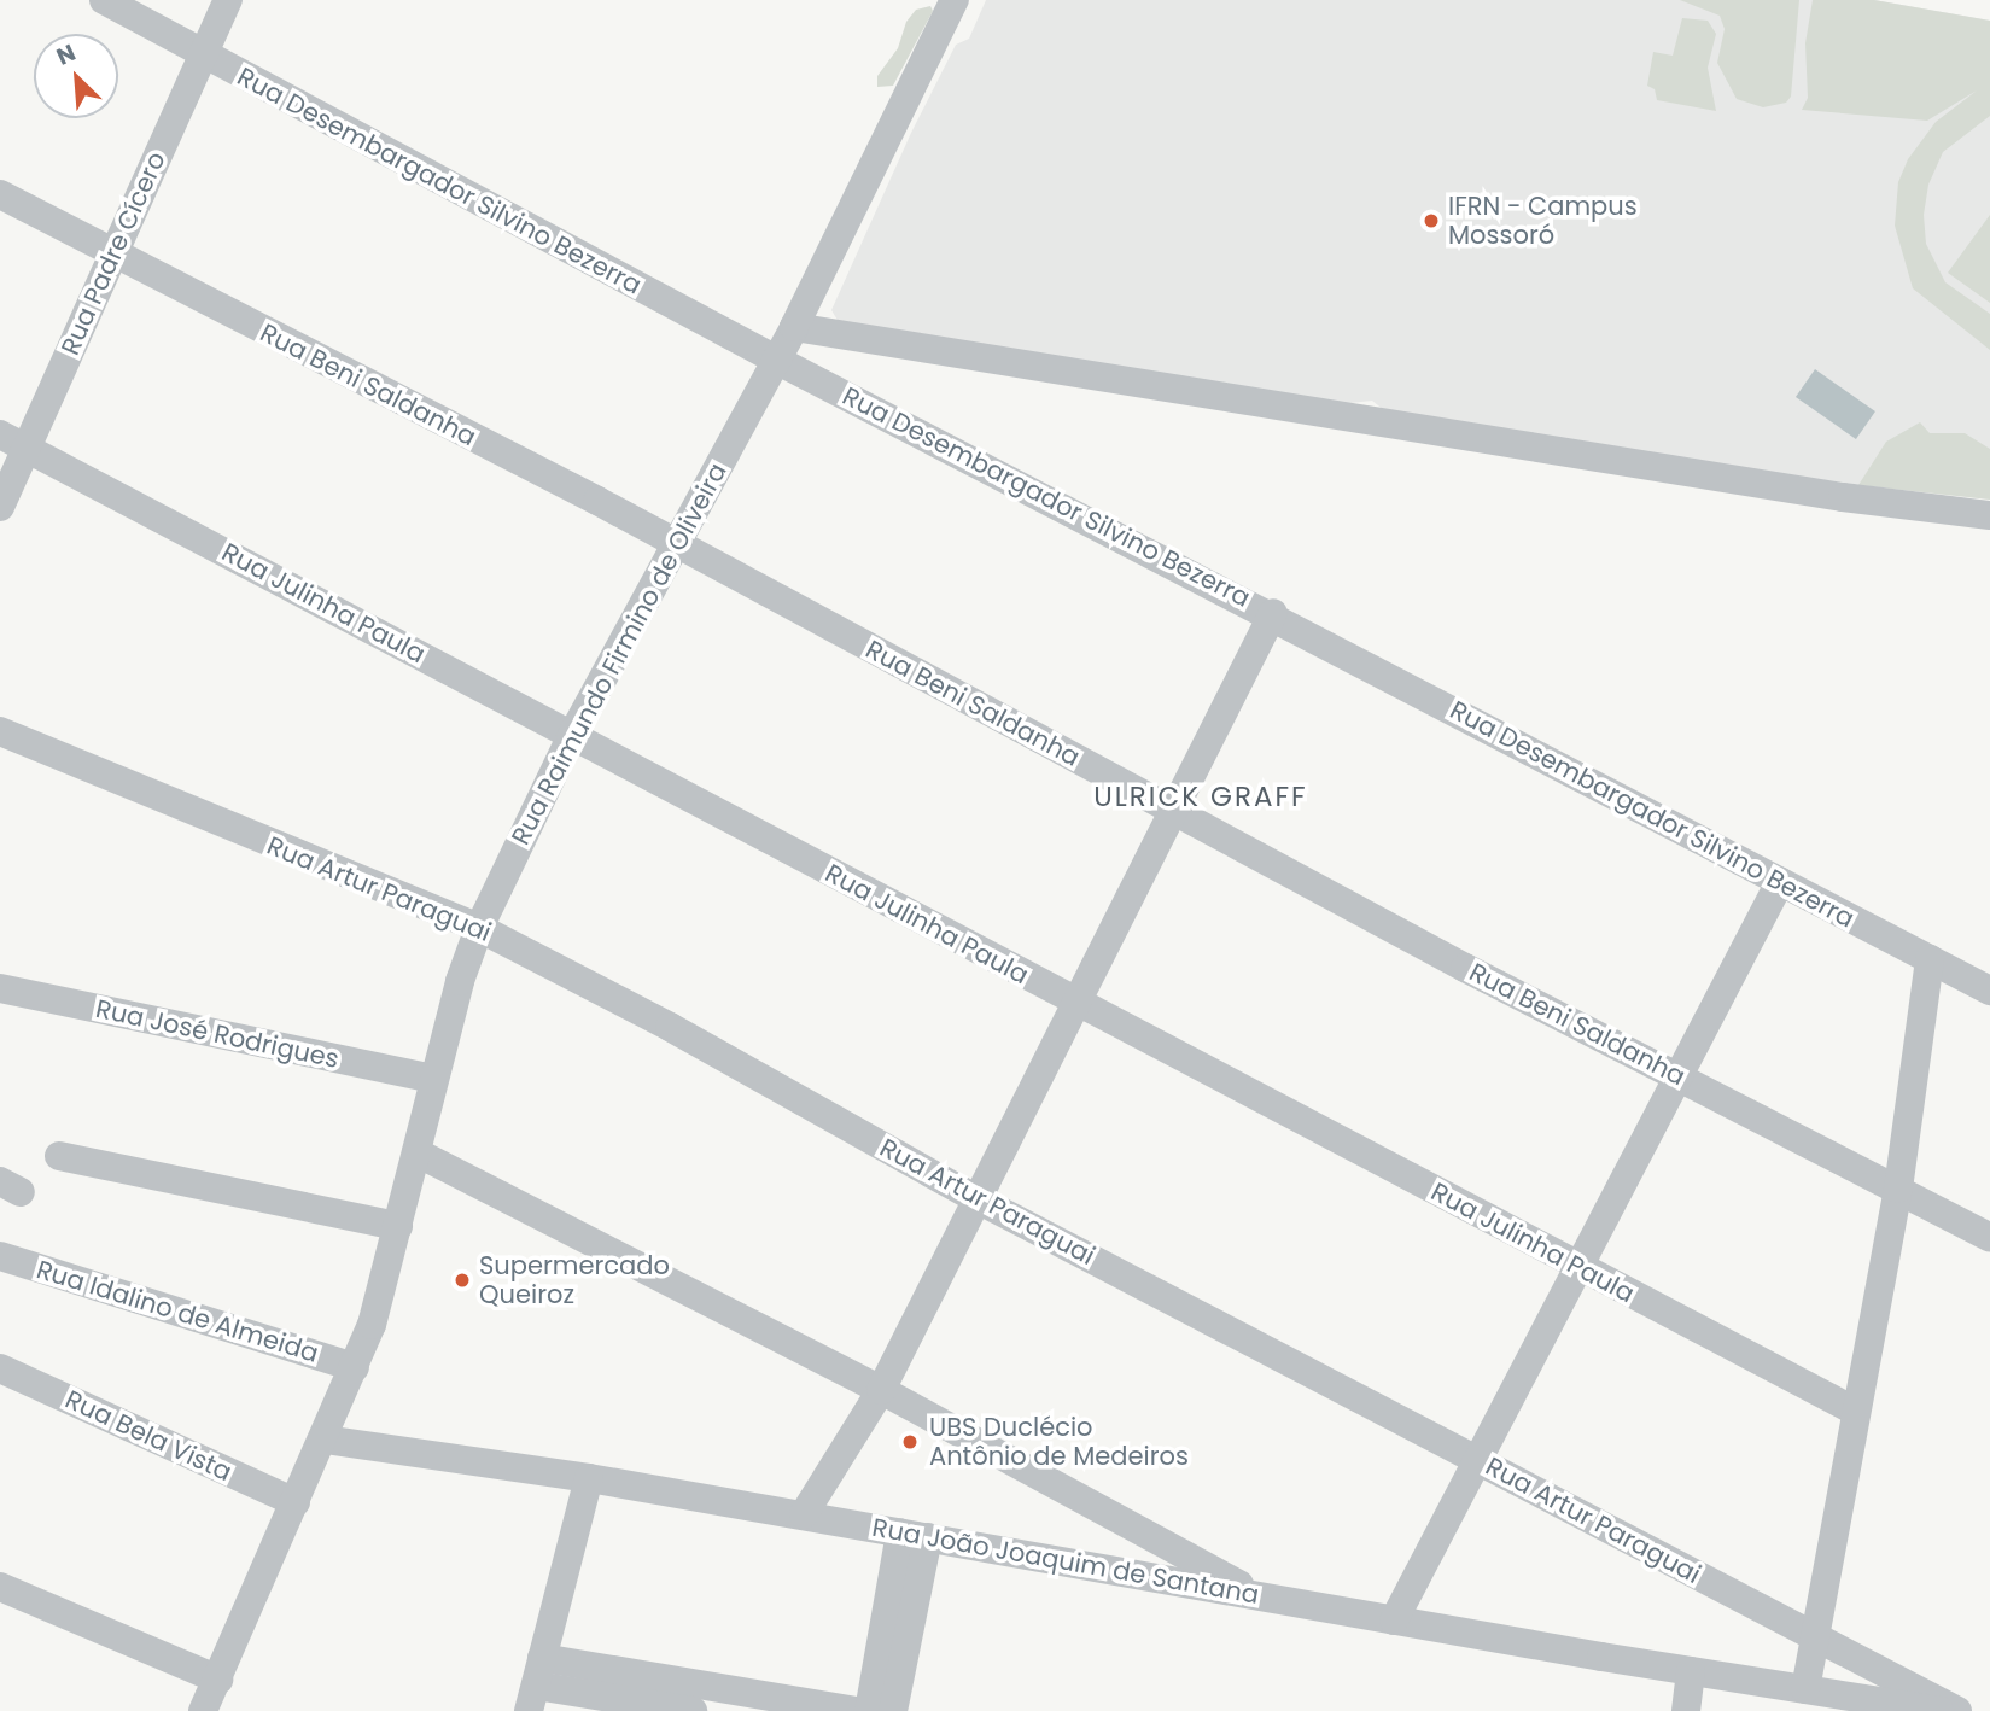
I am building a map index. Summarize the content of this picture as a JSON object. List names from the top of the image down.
{
  "streets": {
    "street": [
      "Rua Desembargador Silvino Bezerra",
      "Rua Padre Cícero",
      "Rua Beni Saldanha",
      "Rua Julinha Paula",
      "Rua Raimundo Firmino de Oliveira",
      "Rua Artur Paraguai",
      "Rua José Rodrigues",
      "Rua Idalino de Almeida",
      "Rua Bela Vista",
      "Rua João Joaquim de Santana"
    ]
  },
  "crossings": [
    ["Rua Desembargador Silvino Bezerra", "Rua Padre Cícero"],
    ["Rua Desembargador Silvino Bezerra", "Rua Raimundo Firmino de Oliveira"],
    ["Rua Padre Cícero", "Rua Beni Saldanha"],
    ["Rua Padre Cícero", "Rua Julinha Paula"],
    ["Rua Beni Saldanha", "Rua Raimundo Firmino de Oliveira"],
    ["Rua Julinha Paula", "Rua Raimundo Firmino de Oliveira"],
    ["Rua Raimundo Firmino de Oliveira", "Rua Artur Paraguai"],
    ["Rua Raimundo Firmino de Oliveira", "Rua José Rodrigues"],
    ["Rua Raimundo Firmino de Oliveira", "Rua Idalino de Almeida"],
    ["Rua Raimundo Firmino de Oliveira", "Rua Bela Vista"],
    ["Rua Raimundo Firmino de Oliveira", "Rua João Joaquim de Santana"]
  ],
  "districts": ["ULRICK GRAFF"],
  "places": ["IFRN - Campus Mossoró", "Supermercado Queiroz", "UBS Duclécio Antônio de Medeiros"],
  "north": "top left"
}
